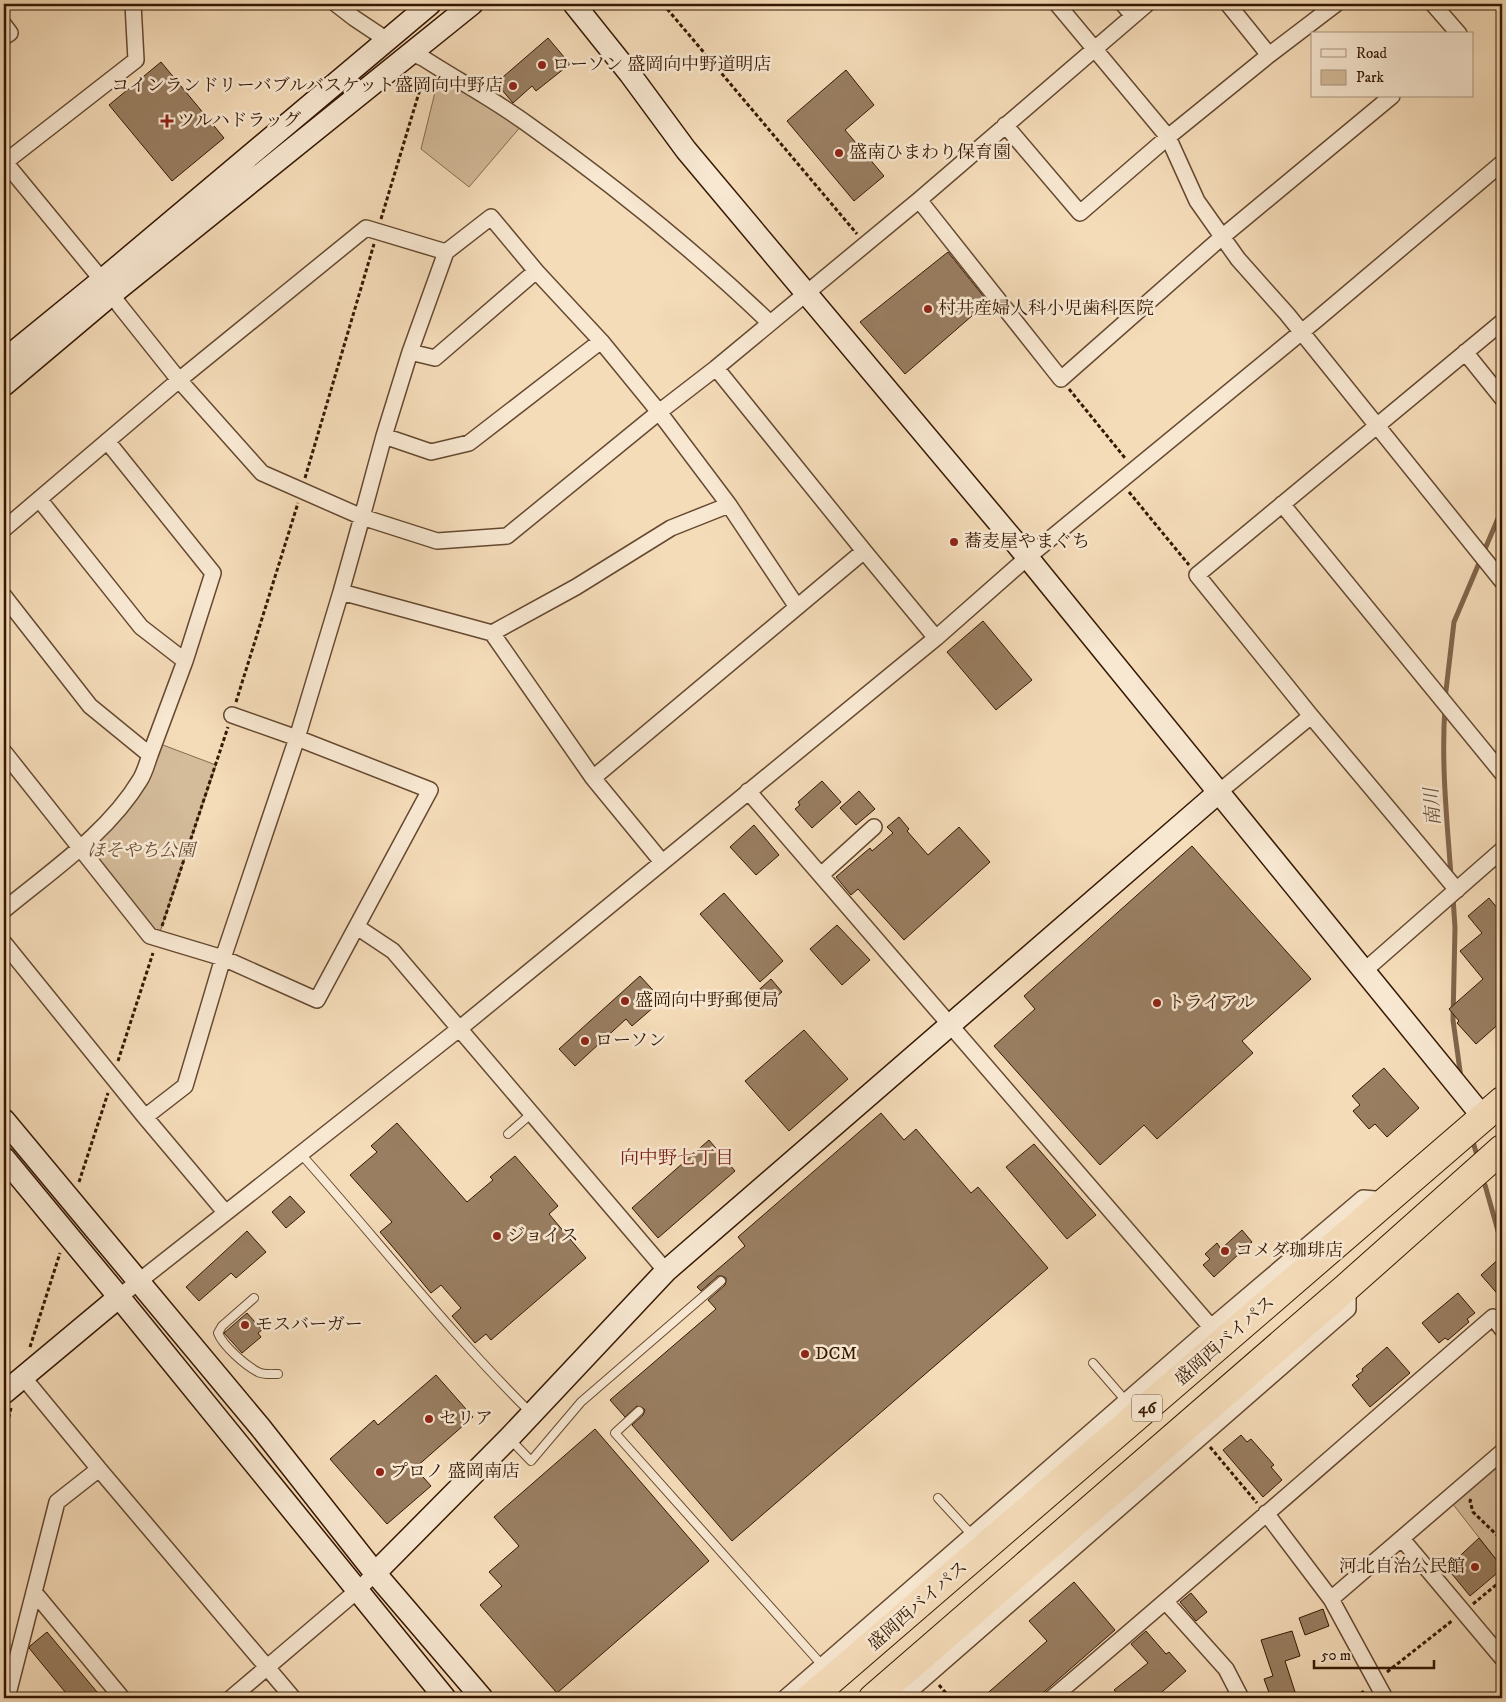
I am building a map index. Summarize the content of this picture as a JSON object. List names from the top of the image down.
{
  "streets": {
    "highway": ["盛岡西バイパス", "46"]
  },
  "districts": ["向中野七丁目"],
  "water": ["南川"],
  "parks": ["ほそやち公園"],
  "places": {
    "other": [
      "ローソン 盛岡向中野道明店",
      "コインランドリーバブルバスケット盛岡向中野店",
      "盛南ひまわり保育園",
      "村井産婦人科小児歯科医院",
      "蕎麦屋やまぐち",
      "盛岡向中野郵便局",
      "トライアル",
      "ローソン",
      "ジョイス",
      "コメダ珈琲店",
      "モスバーガー",
      "DCM",
      "セリア",
      "プロノ 盛岡南店",
      "河北自治公民館"
    ],
    "health": ["ツルハドラッグ"]
  },
  "legend": ["Road", "Park"],
  "scale_bar": "50 m"
}
